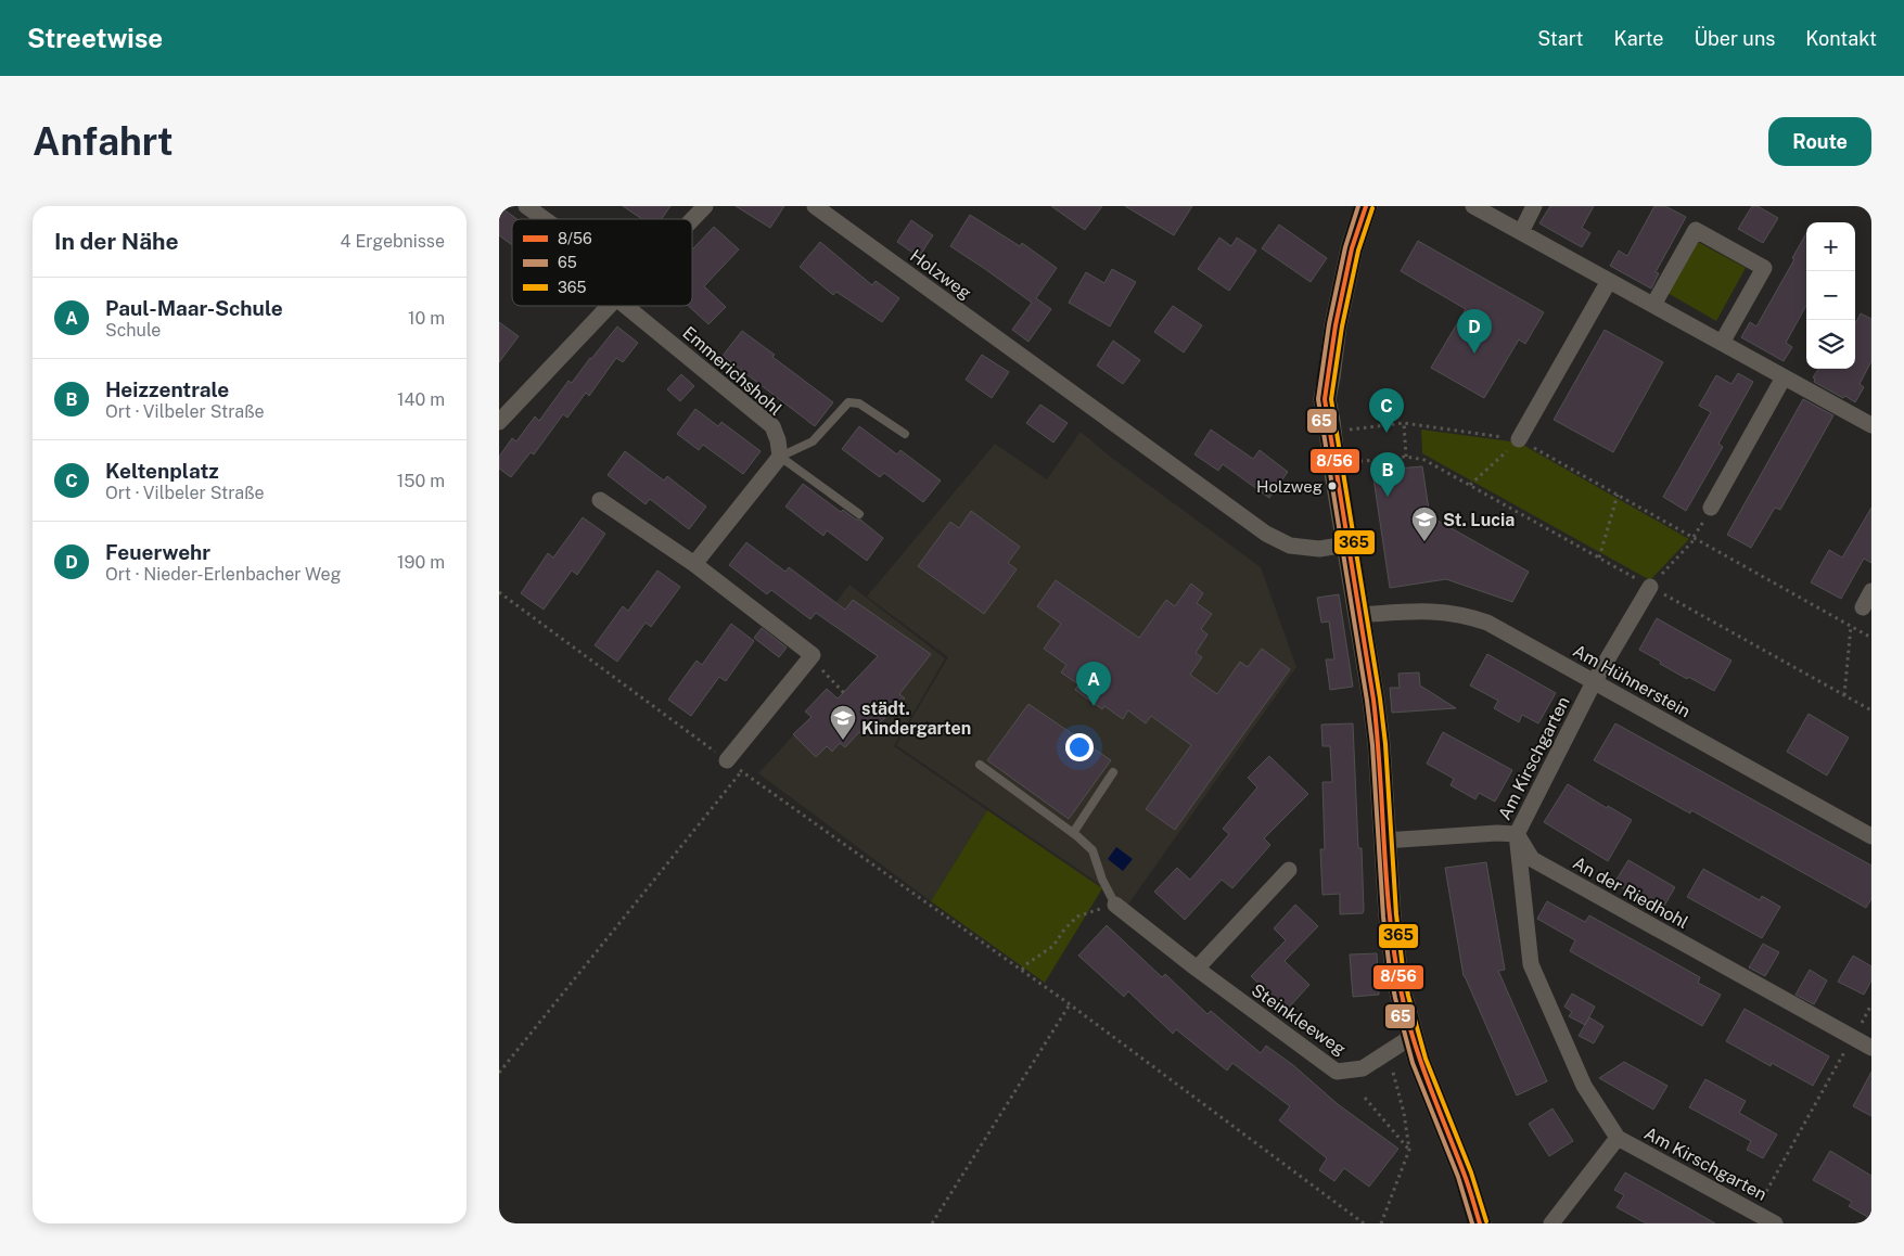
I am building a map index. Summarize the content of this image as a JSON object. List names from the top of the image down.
{
  "streets": {
    "street": [
      "Holzweg",
      "Emmerichshohl",
      "Am Hühnerstein",
      "Am Kirschgarten",
      "An der Riedhohl",
      "Steinkleeweg"
    ]
  },
  "crossings": [
    ["Am Hühnerstein", "Am Kirschgarten"],
    ["Am Kirschgarten", "An der Riedhohl"]
  ],
  "places": {
    "other": ["Holzweg"],
    "school or university": ["St. Lucia", "städt. Kindergarten"]
  },
  "lines": ["transit line 8/56", "transit line 65", "transit line 365"],
  "legend": ["8/56", "65", "365"],
  "page": {
    "header": "Streetwise",
    "nav": [
      "Start",
      "Karte",
      "Über uns",
      "Kontakt"
    ],
    "buttons": "Route",
    "title": "Anfahrt",
    "heading": ["In der Nähe", "4 Ergebnisse"],
    "map_buttons": ["+", "−"],
    "list": [
      {
        "mark": "A",
        "name": "Paul-Maar-Schule",
        "note": "Schule",
        "value": "10 m"
      },
      {
        "mark": "B",
        "name": "Heizzentrale",
        "note": "Ort · Vilbeler Straße",
        "value": "140 m"
      },
      {
        "mark": "C",
        "name": "Keltenplatz",
        "note": "Ort · Vilbeler Straße",
        "value": "150 m"
      },
      {
        "mark": "D",
        "name": "Feuerwehr",
        "note": "Ort · Nieder-Erlenbacher Weg",
        "value": "190 m"
      }
    ],
    "pins": [
      "D",
      "C",
      "B",
      "A"
    ]
  }
}
